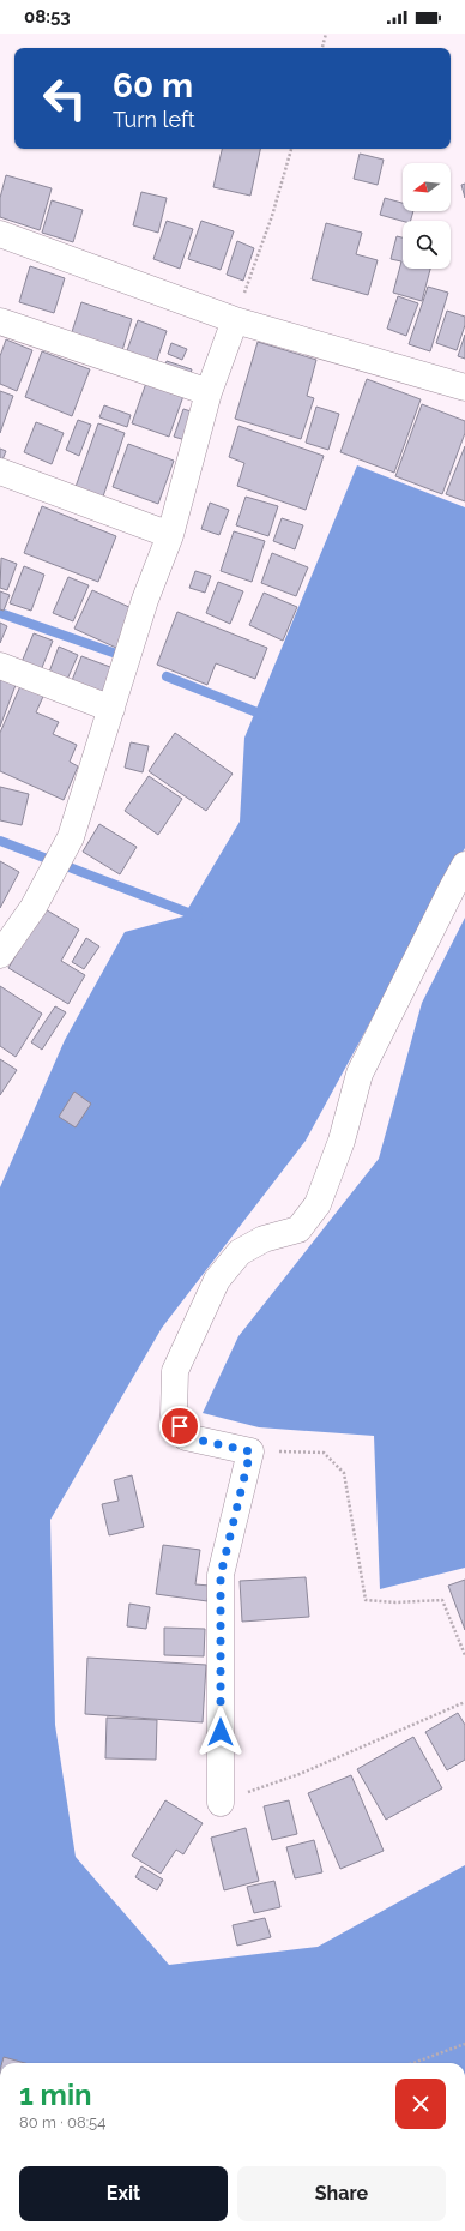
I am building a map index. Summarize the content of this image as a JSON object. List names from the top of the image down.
{
  "north": "left",
  "page": {
    "status": "08:53",
    "turn": ["60 m", "Turn left"],
    "heading": ["1 min", "80 m · 08:54"],
    "buttons": ["Exit", "Share"]
  }
}
